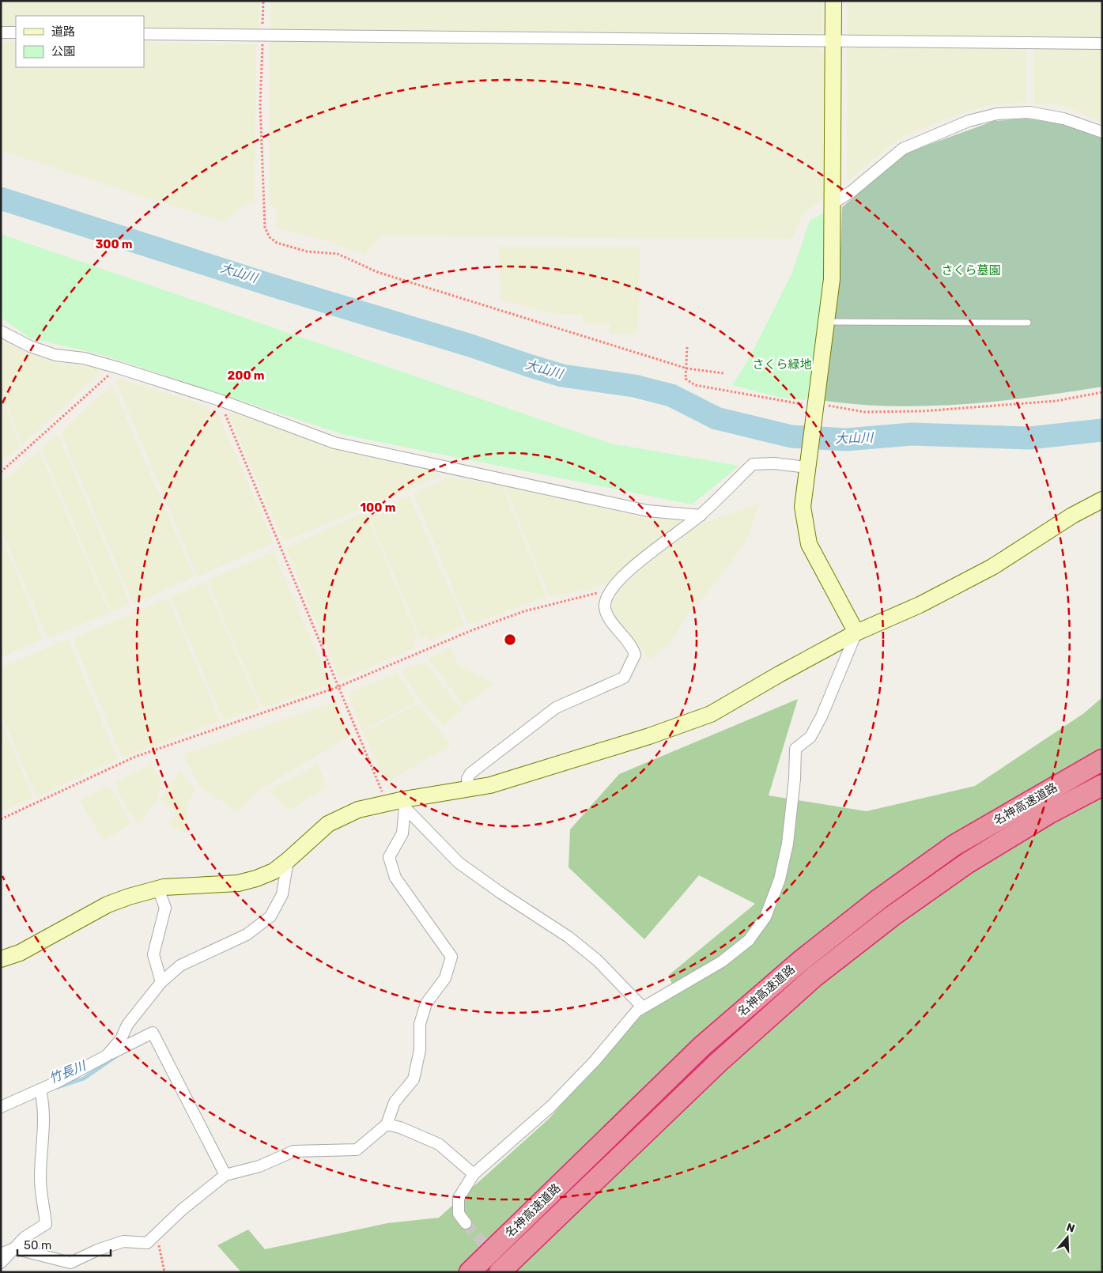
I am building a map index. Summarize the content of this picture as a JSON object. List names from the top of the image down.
{
  "streets": {
    "highway": ["名神高速道路"]
  },
  "water": ["大山川", "竹長川"],
  "parks": ["さくら墓園", "さくら緑地"],
  "legend": ["道路", "公園"],
  "scale_bar": "50 m",
  "north": "top",
  "rings": ["300 m", "200 m", "100 m"]
}
